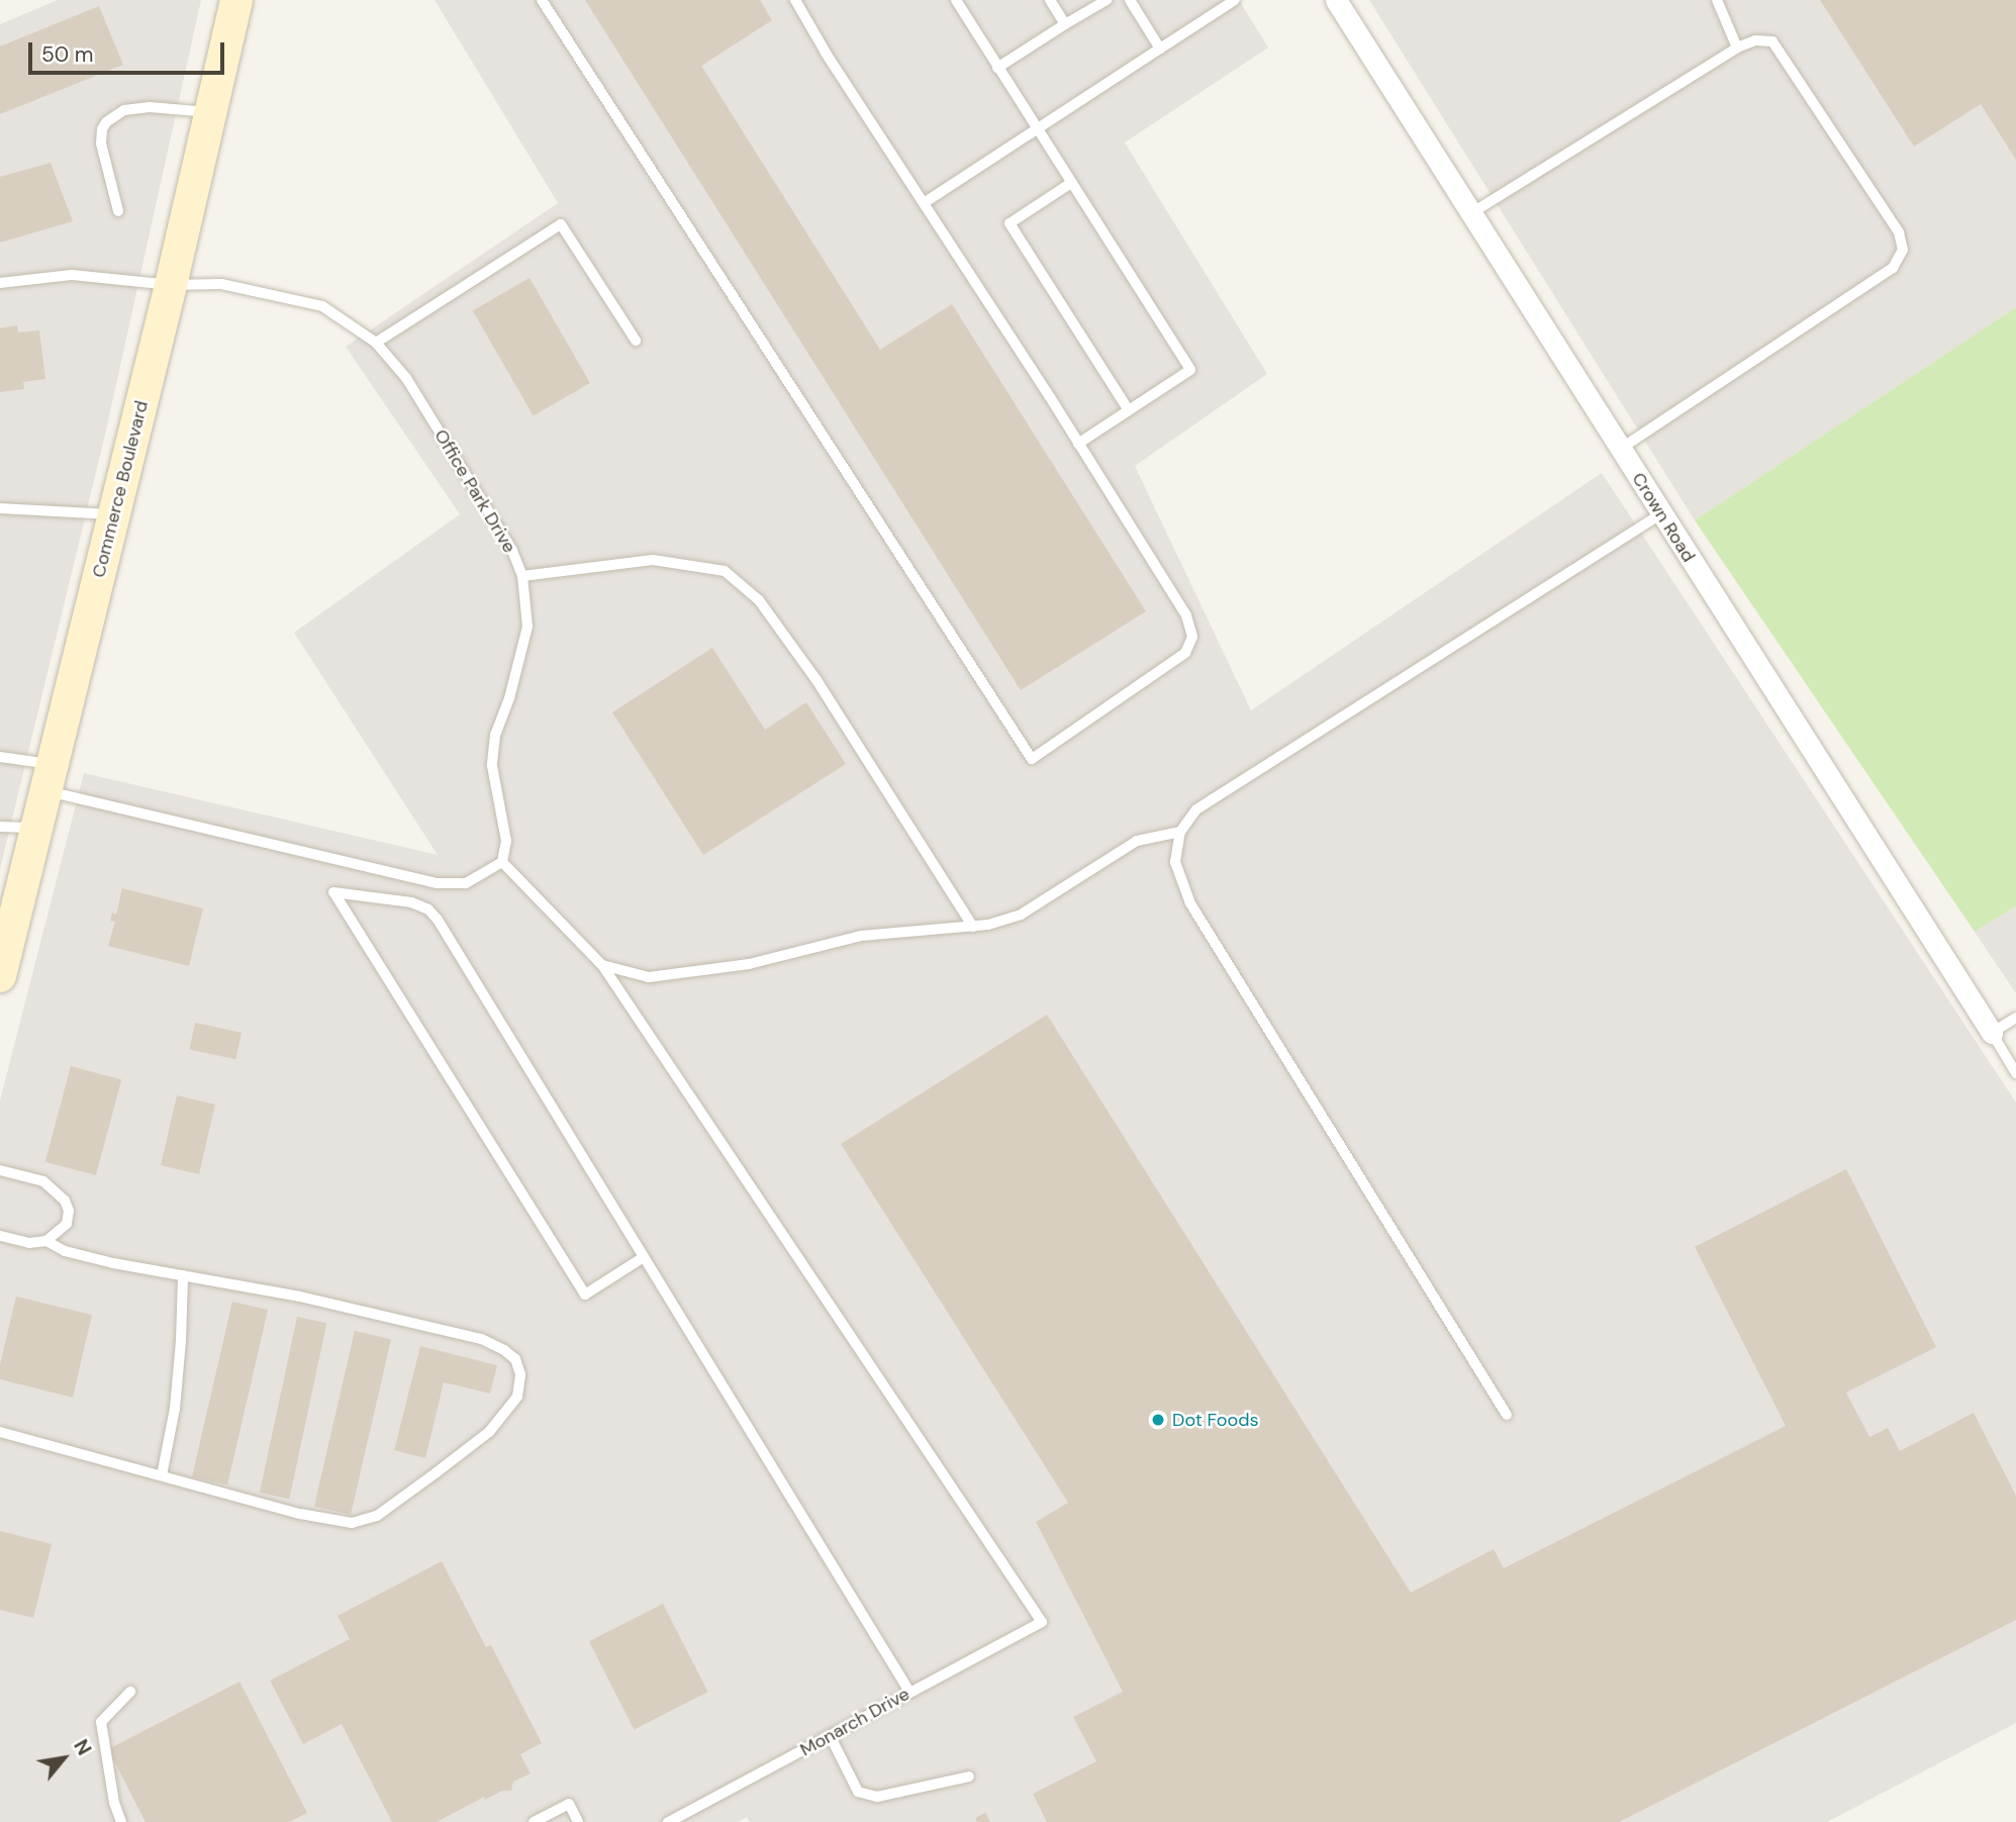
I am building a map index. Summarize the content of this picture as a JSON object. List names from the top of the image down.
{
  "streets": {
    "street": ["Commerce Boulevard", "Crown Road"],
    "lane": ["Office Park Drive", "Monarch Drive"]
  },
  "crossings": [
    ["Commerce Boulevard", "Office Park Drive"]
  ],
  "places": ["Dot Foods"],
  "scale_bar": "50 m",
  "north": "top right"
}
